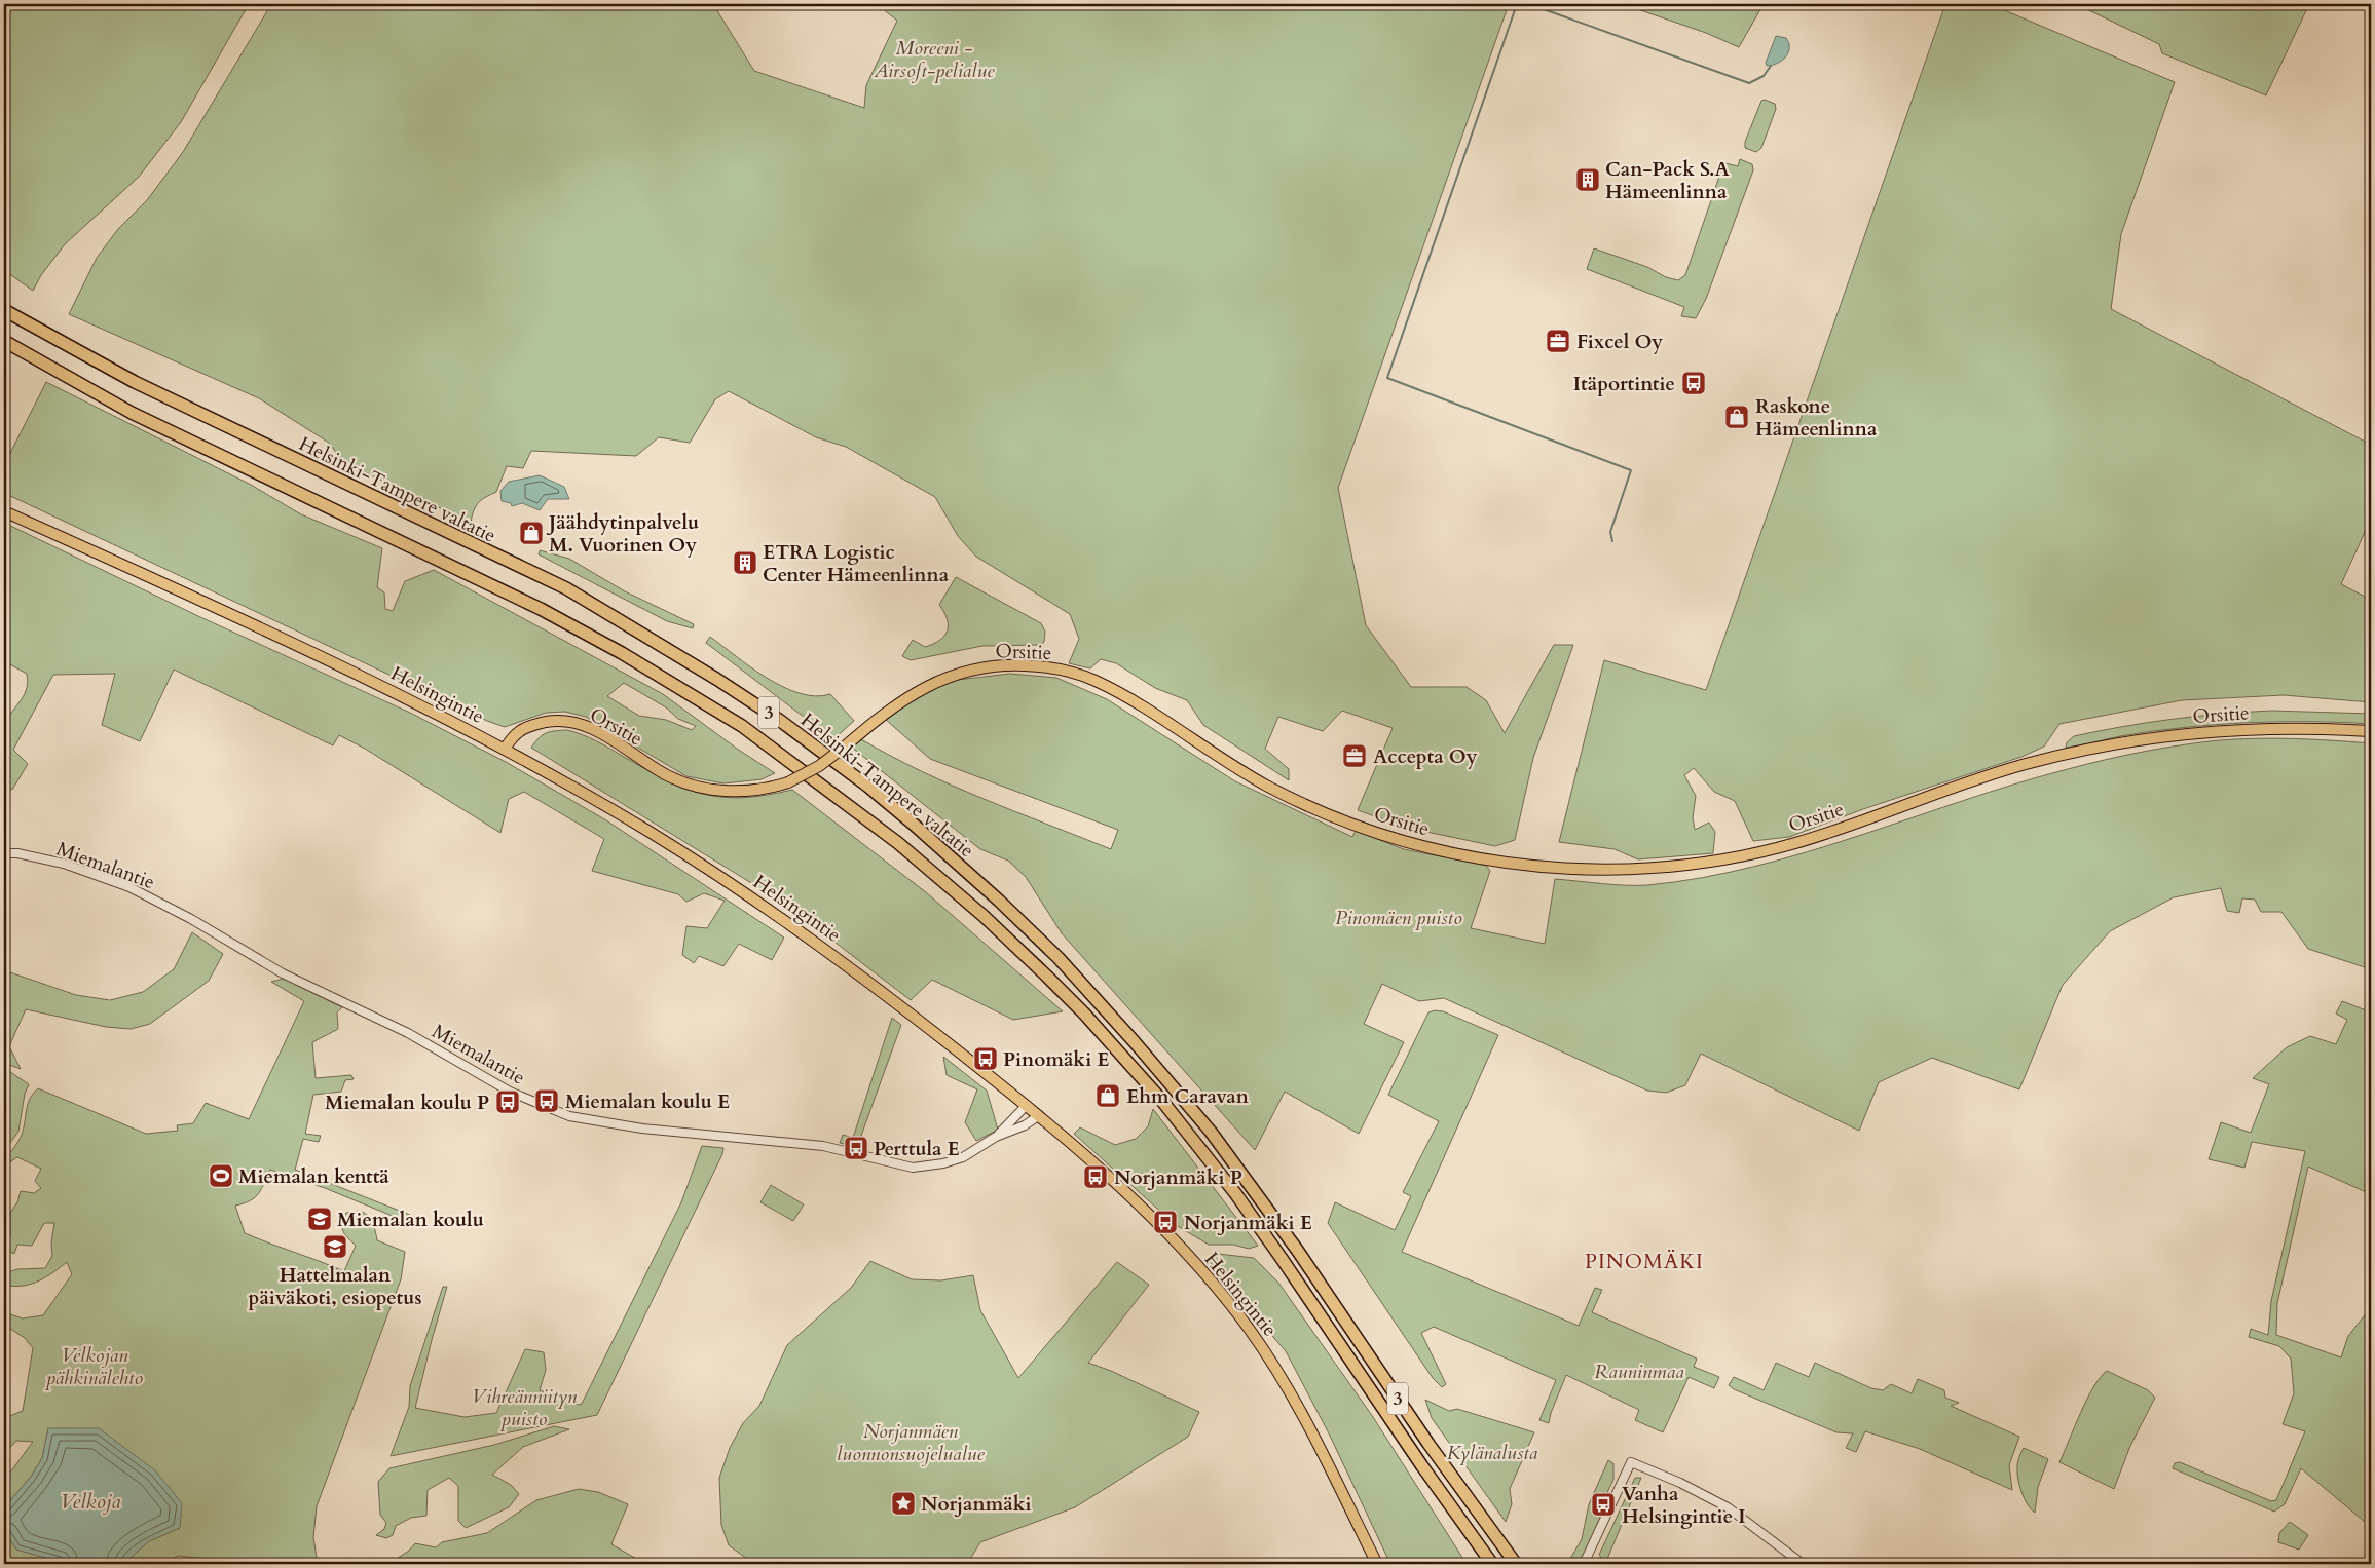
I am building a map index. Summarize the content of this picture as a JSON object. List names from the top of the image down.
{
  "streets": {
    "highway": ["Helsinki-Tampere valtatie", "3"],
    "main road": ["Orsitie", "Helsingintie"],
    "street": ["Miemalantie"]
  },
  "crossings": [
    ["Orsitie", "Helsingintie"],
    ["Helsingintie", "Miemalantie"]
  ],
  "districts": ["PINOMÄKI"],
  "water": ["Velkoja"],
  "parks": [
    "Moreeni - Airsoft-pelialue",
    "Pinomäen puisto",
    "Velkojan pähkinälehto",
    "Rauninmaa",
    "Vihreänniityn puisto",
    "Norjanmäen luonnonsuojelualue",
    "Kylänalusta"
  ],
  "places": {
    "building": ["Can-Pack S.A Hämeenlinna", "ETRA Logistic Center Hämeenlinna"],
    "office": ["Fixcel Oy", "Accepta Oy"],
    "bus stop": [
      "Itäportintie",
      "Pinomäki E",
      "Miemalan koulu E",
      "Miemalan koulu P",
      "Perttula E",
      "Norjanmäki P",
      "Norjanmäki E",
      "Vanha Helsingintie I"
    ],
    "shop": ["Raskone Hämeenlinna", "Jäähdytinpalvelu M. Vuorinen Oy", "Ehm Caravan"],
    "sports": ["Miemalan kenttä"],
    "school or university": ["Miemalan koulu", "Hattelmalan päiväkoti, esiopetus"],
    "place": ["Norjanmäki"]
  }
}
